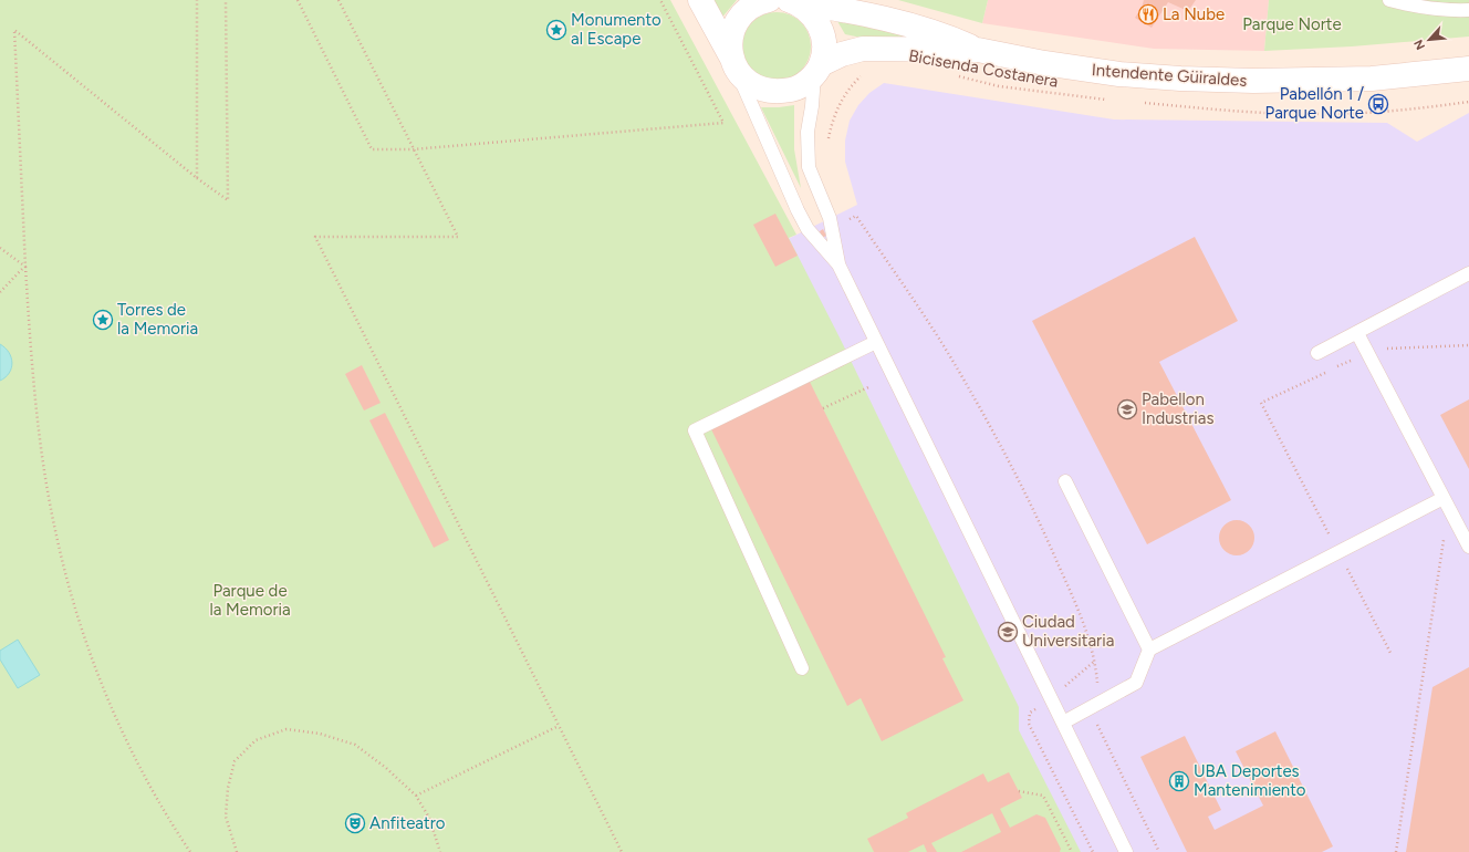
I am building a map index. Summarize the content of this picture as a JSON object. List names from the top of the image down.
{
  "streets": {
    "main road": ["Intendente Güiraldes"],
    "path": ["Bicisenda Costanera"]
  },
  "parks": ["Parque Norte", "Parque de la Memoria"],
  "places": {
    "restaurant": ["La Nube"],
    "place": ["Monumento al Escape", "Torres de la Memoria"],
    "bus stop": ["Pabellón 1 / Parque Norte"],
    "school or university": ["Pabellon Industrias", "Ciudad Universitaria"],
    "building": ["UBA Deportes Mantenimiento"],
    "theatre": ["Anfiteatro"]
  },
  "north": "bottom left"
}
